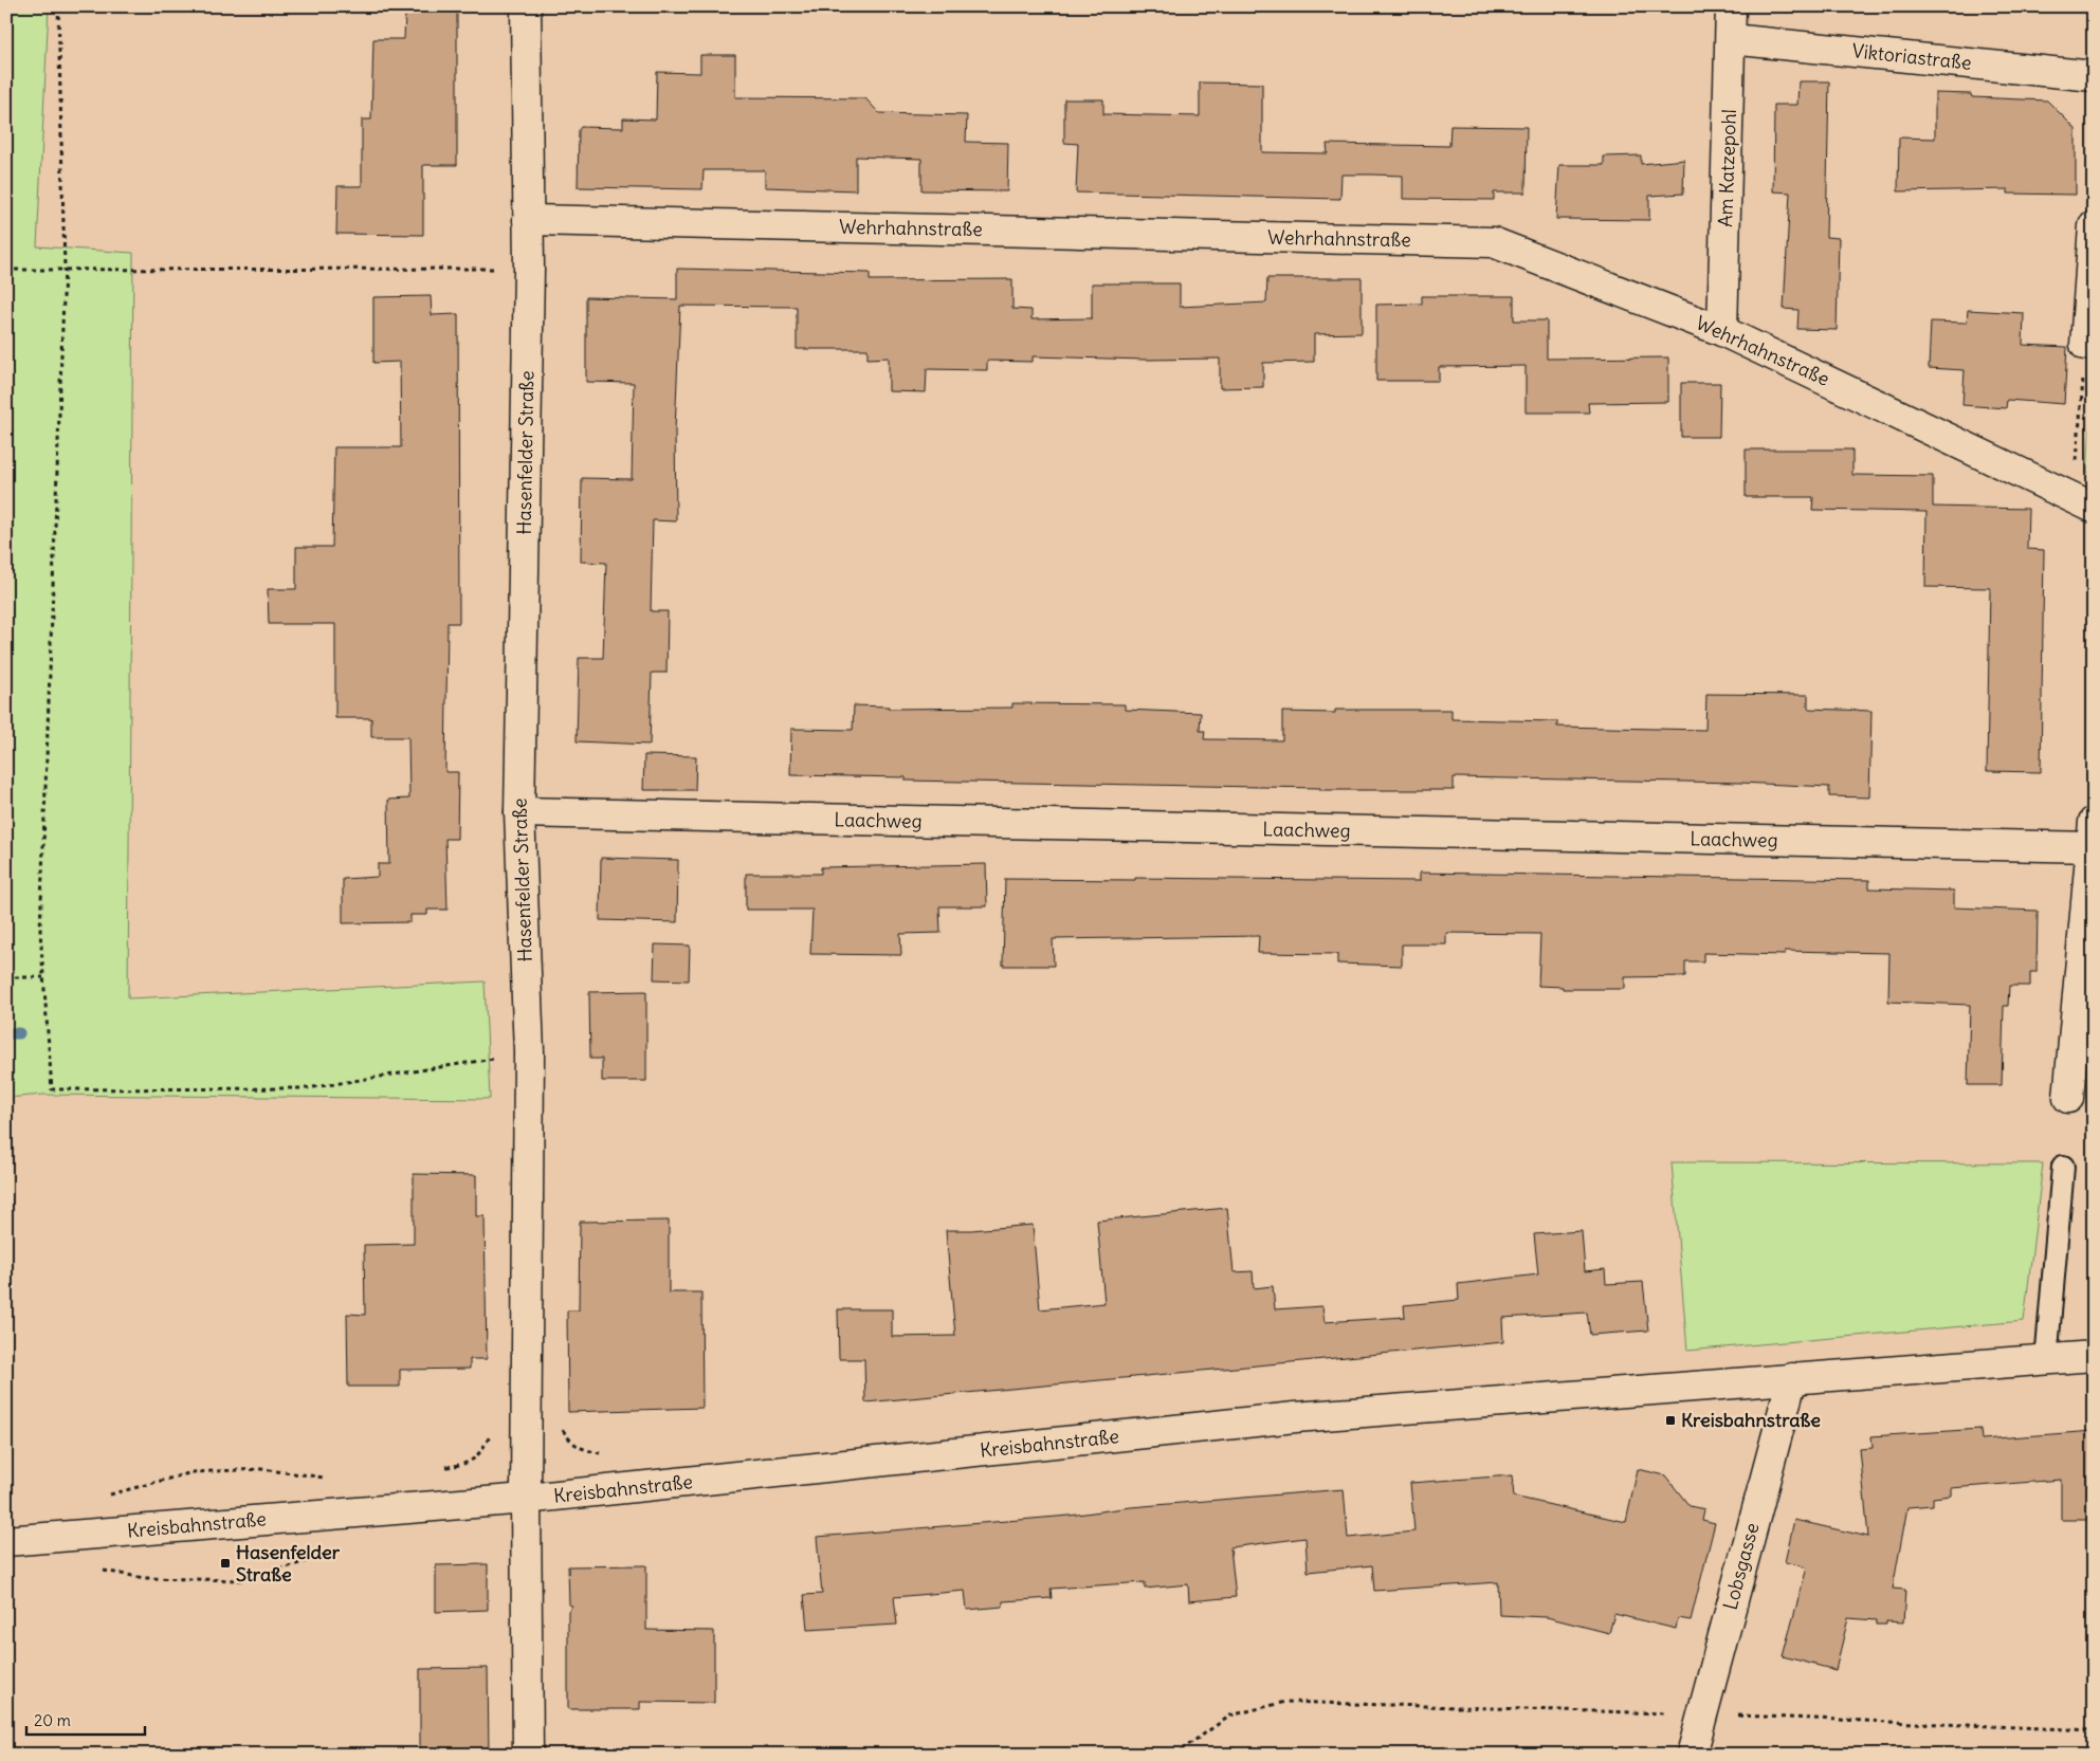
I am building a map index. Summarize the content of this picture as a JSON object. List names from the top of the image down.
{
  "streets": {
    "street": [
      "Viktoriastraße",
      "Am Katzepohl",
      "Wehrhahnstraße",
      "Hasenfelder Straße",
      "Laachweg",
      "Kreisbahnstraße",
      "Lobsgasse"
    ]
  },
  "crossings": [
    ["Viktoriastraße", "Am Katzepohl"],
    ["Am Katzepohl", "Wehrhahnstraße"],
    ["Wehrhahnstraße", "Hasenfelder Straße"],
    ["Hasenfelder Straße", "Laachweg"],
    ["Hasenfelder Straße", "Kreisbahnstraße"],
    ["Kreisbahnstraße", "Lobsgasse"]
  ],
  "places": {
    "transit": ["Kreisbahnstraße", "Hasenfelder Straße"]
  },
  "scale_bar": "20 m"
}
